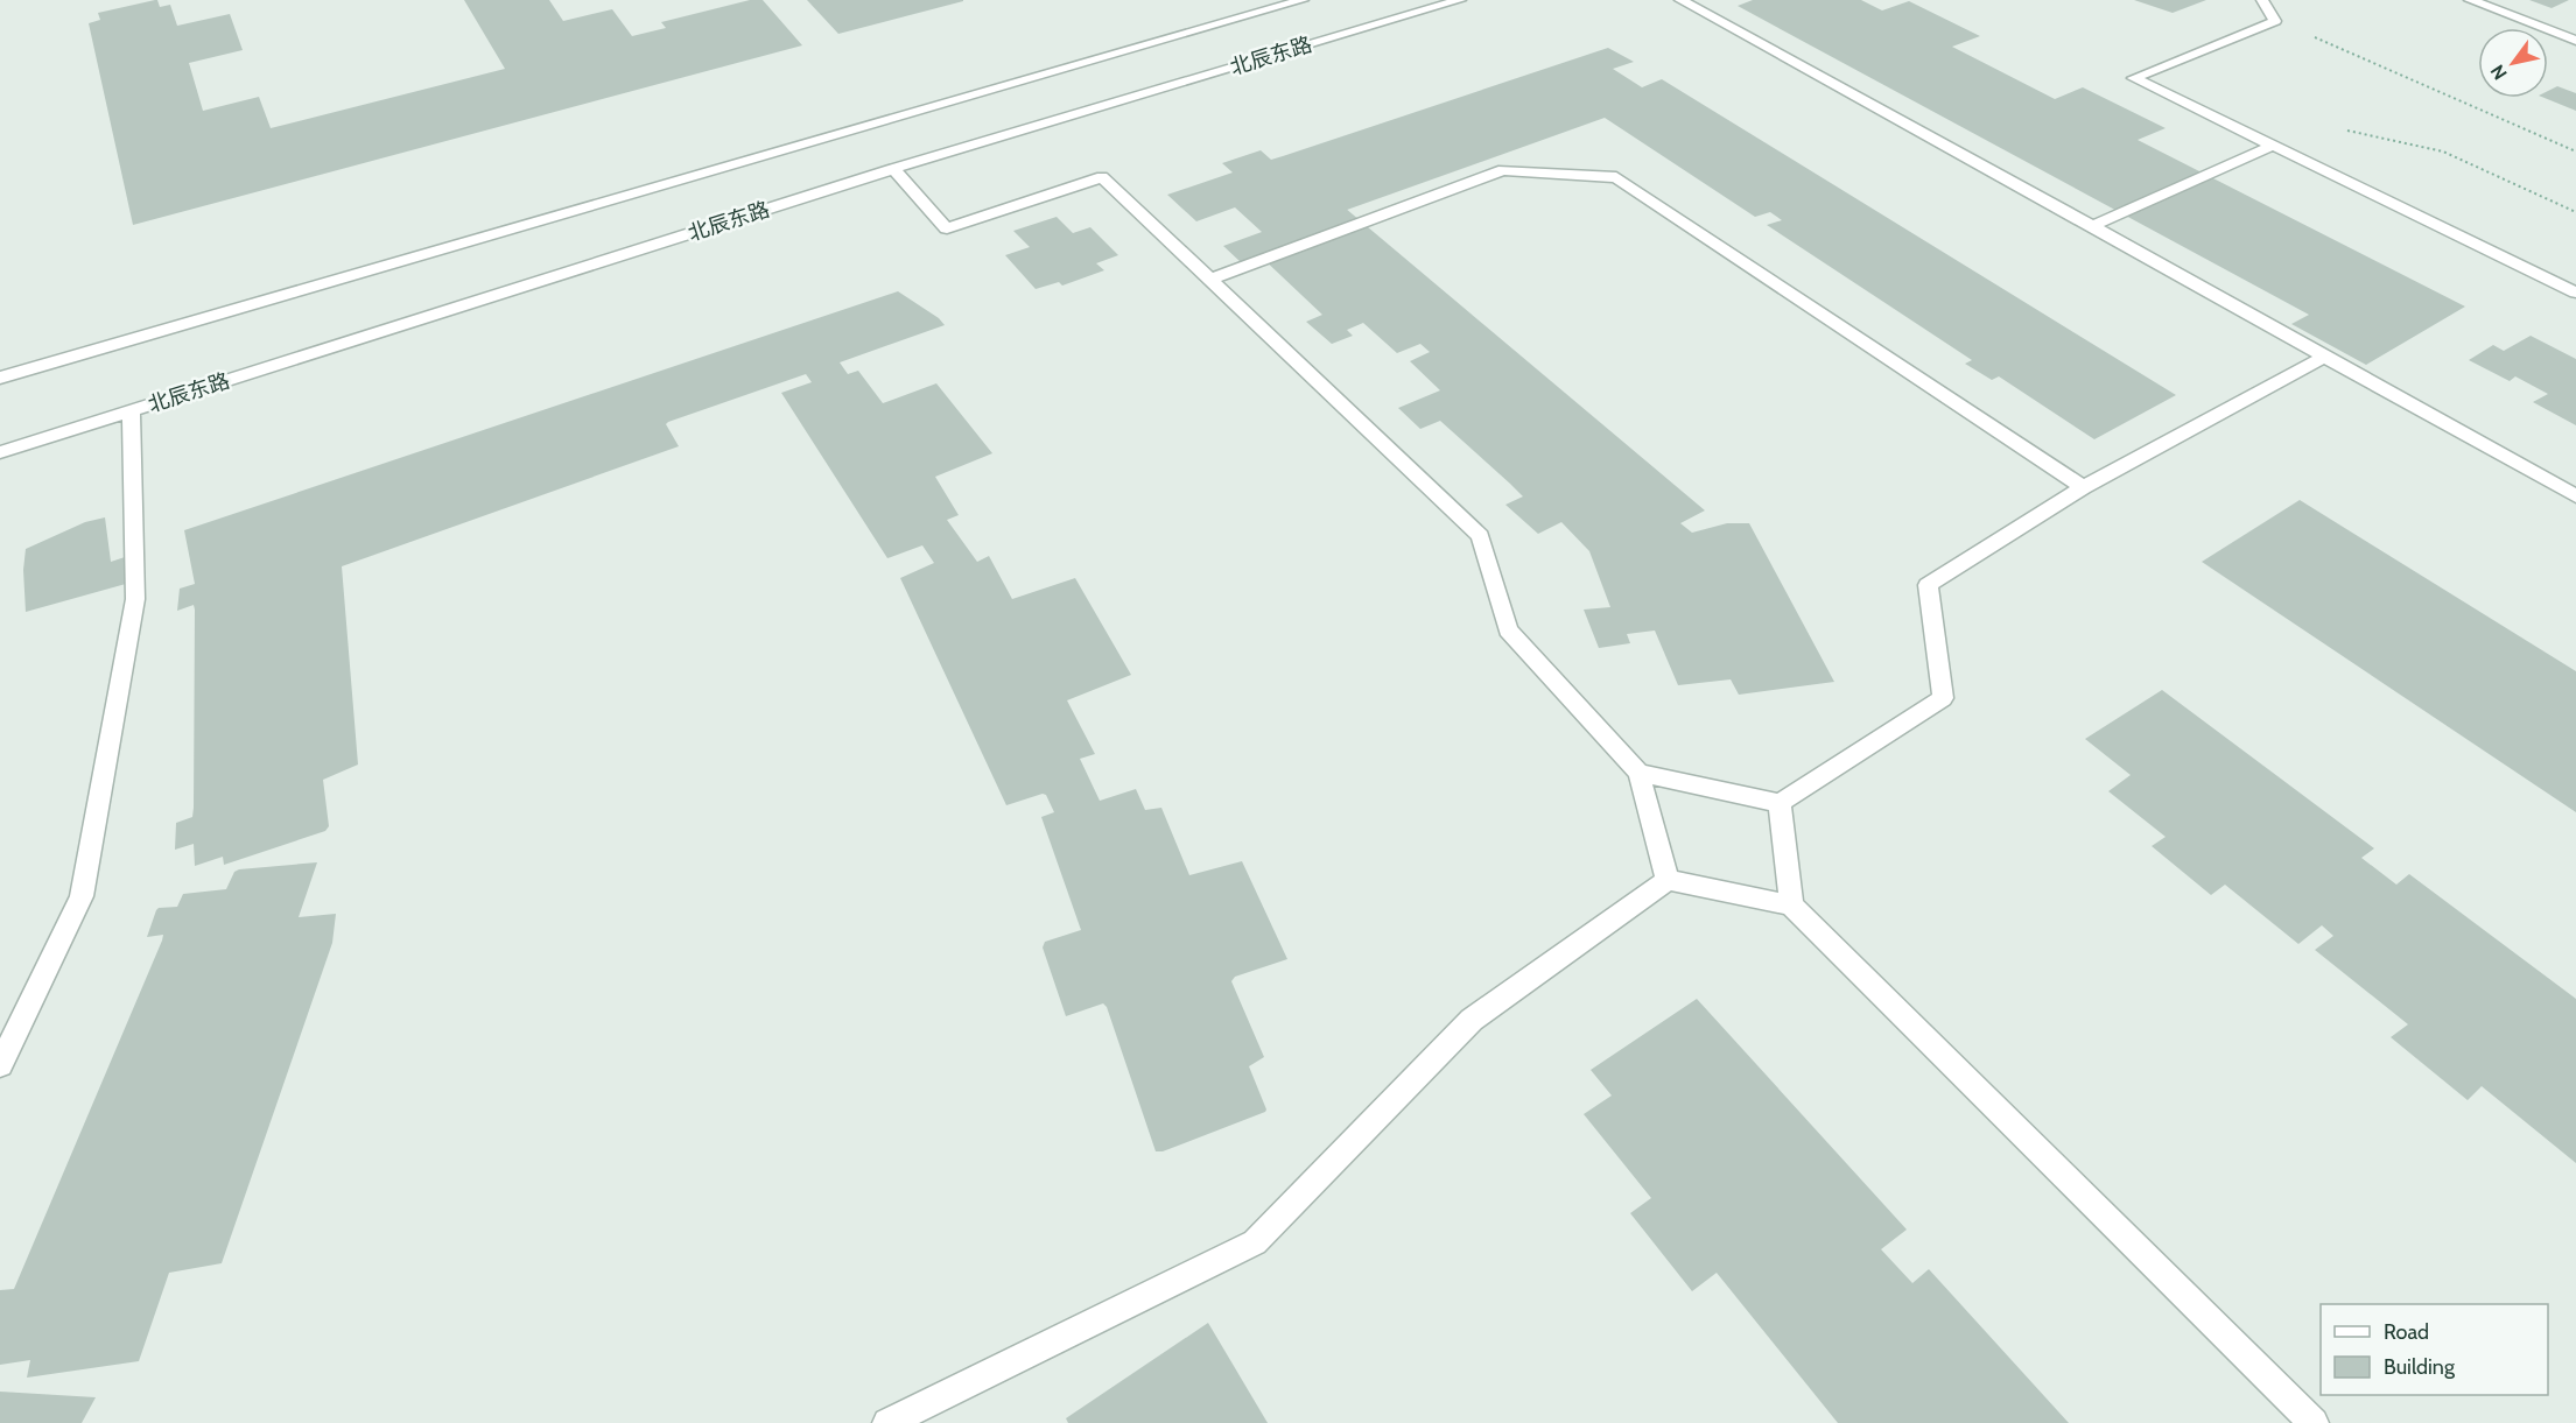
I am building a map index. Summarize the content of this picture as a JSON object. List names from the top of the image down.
{
  "streets": {
    "street": ["北辰东路"]
  },
  "legend": ["Road", "Building"],
  "north": "bottom left"
}
